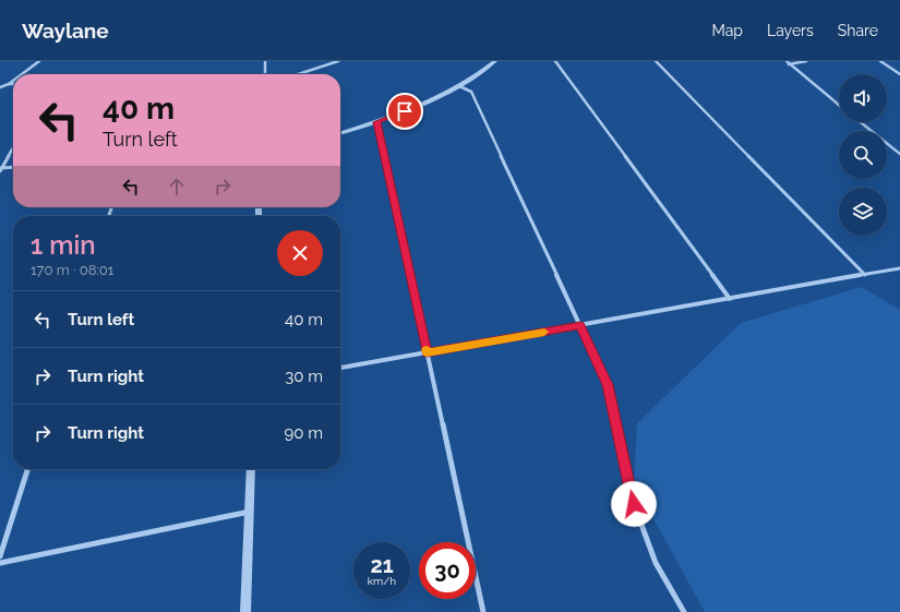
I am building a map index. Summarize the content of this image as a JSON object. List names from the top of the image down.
{
  "page": {
    "header": "Waylane",
    "nav": ["Map", "Layers", "Share"],
    "turn": ["40 m", "Turn left"],
    "heading": ["1 min", "170 m · 08:01"],
    "list": [
      {
        "name": "Turn left",
        "value": "40 m"
      },
      {
        "name": "Turn right",
        "value": "30 m"
      },
      {
        "name": "Turn right",
        "value": "90 m"
      }
    ],
    "speed": "21 km/h",
    "limit": "30"
  }
}
